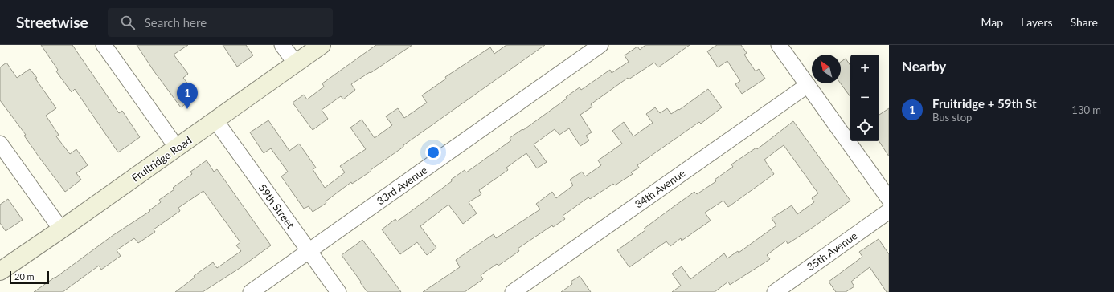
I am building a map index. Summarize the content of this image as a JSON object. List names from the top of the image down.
{
  "streets": {
    "main road": ["Fruitridge Road"],
    "street": [
      "33rd Avenue",
      "34th Avenue",
      "59th Street",
      "35th Avenue"
    ]
  },
  "crossings": [
    ["Fruitridge Road", "59th Street"],
    ["33rd Avenue", "59th Street"]
  ],
  "scale_bar": "20 m",
  "north": "top left",
  "page": {
    "header": "Streetwise",
    "search": "Search here",
    "nav": ["Map", "Layers", "Share"],
    "heading": "Nearby",
    "map_buttons": ["+", "−"],
    "pins": "1",
    "list": [
      {
        "mark": "1",
        "name": "Fruitridge + 59th St",
        "note": "Bus stop",
        "value": "130 m"
      }
    ],
    "scale": "20 m"
  }
}
